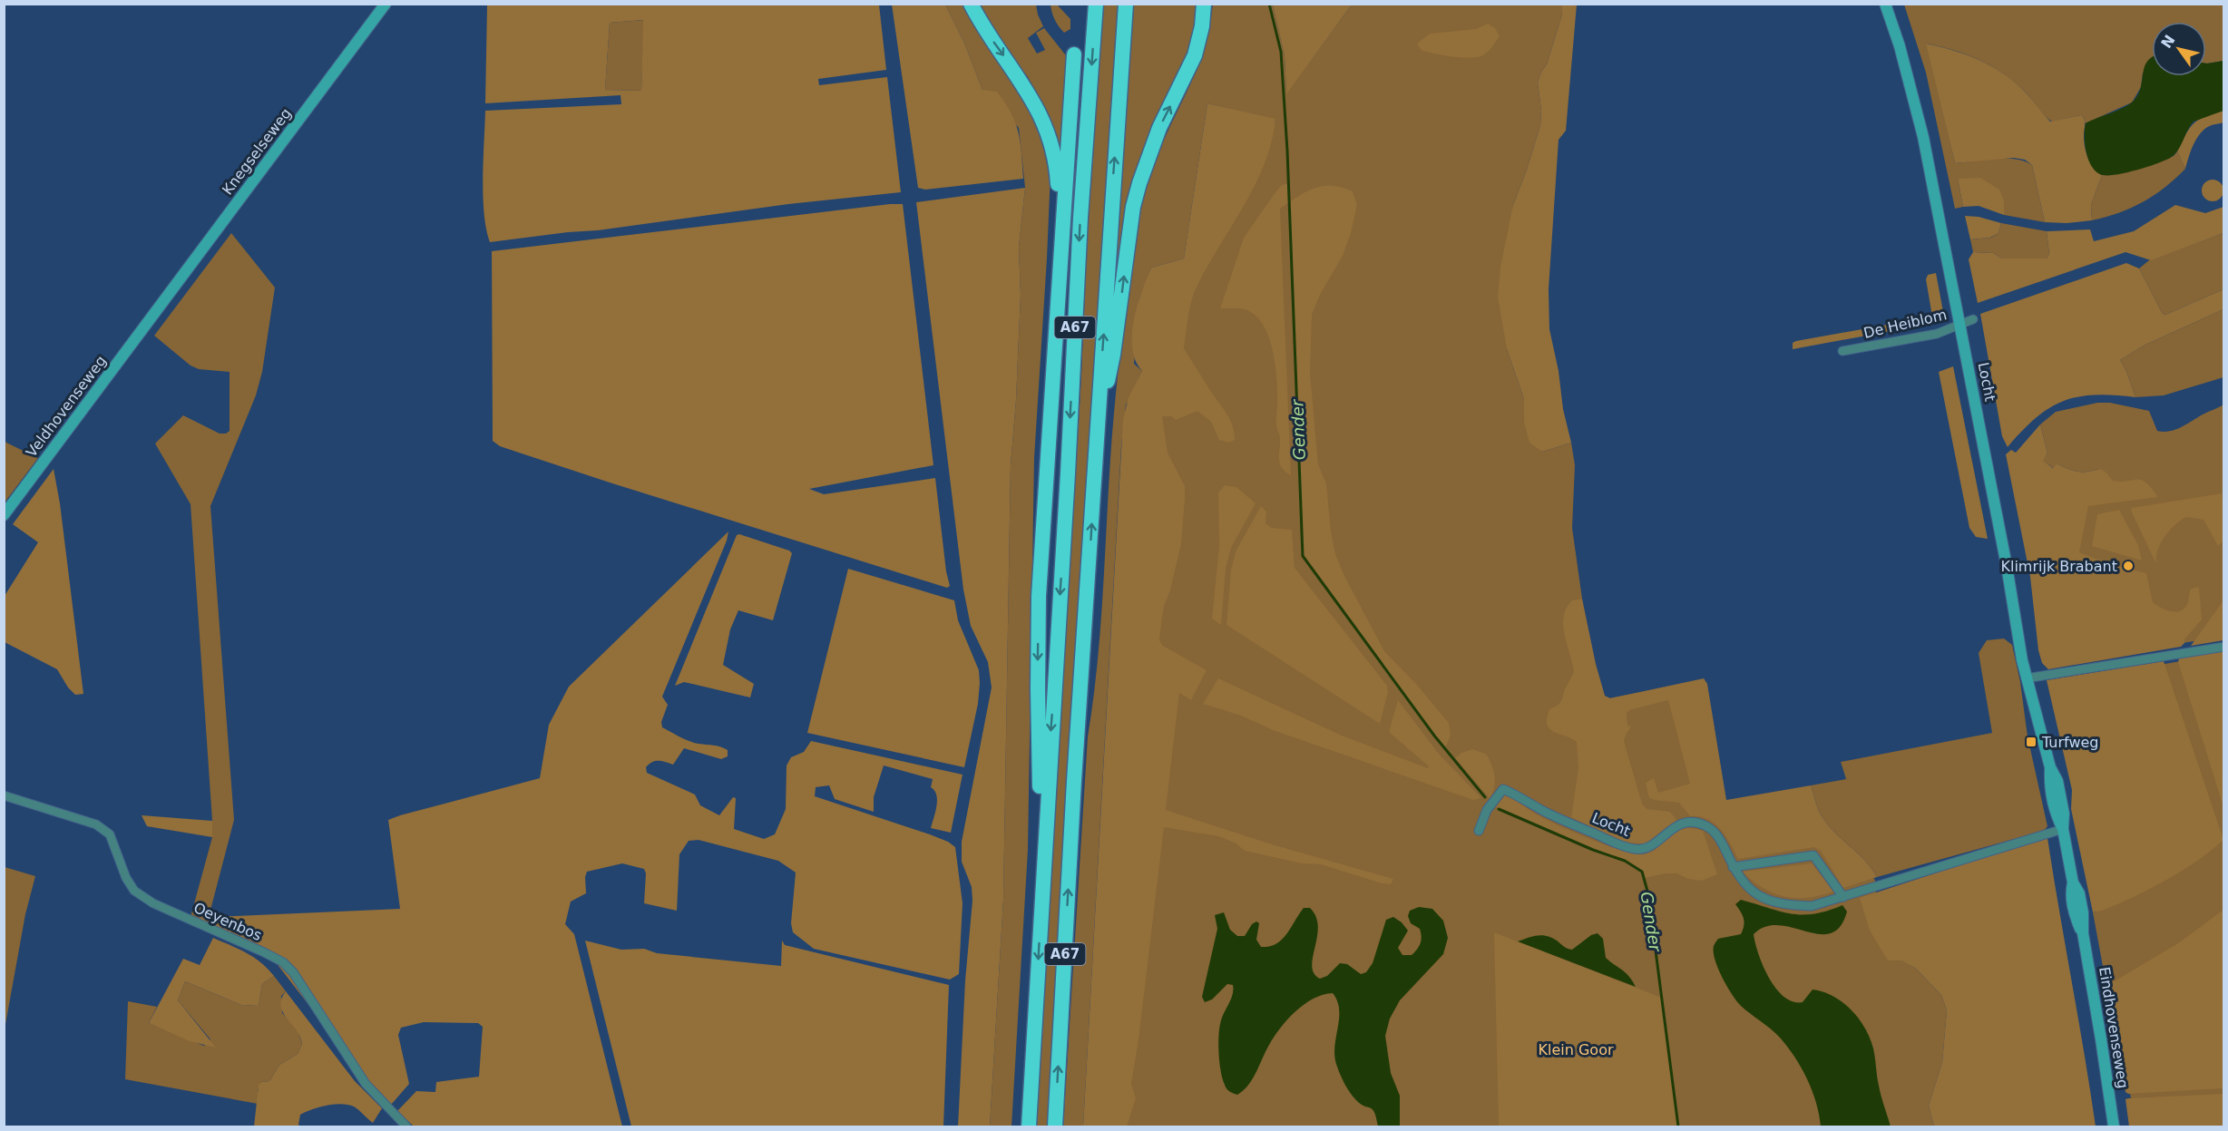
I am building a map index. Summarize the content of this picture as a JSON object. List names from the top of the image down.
{
  "streets": {
    "highway": ["A67"],
    "street": [
      "Knegselseweg",
      "De Heiblom",
      "Locht",
      "Veldhovenseweg",
      "Oeyenbos",
      "Eindhovenseweg"
    ]
  },
  "crossings": [
    ["Knegselseweg", "Veldhovenseweg"],
    ["De Heiblom", "Locht"],
    ["Locht", "Eindhovenseweg"]
  ],
  "water": ["Gender"],
  "parks": ["Klein Goor"],
  "places": {
    "other": ["Klimrijk Brabant"],
    "transit": ["Turfweg"]
  },
  "north": "top left"
}
